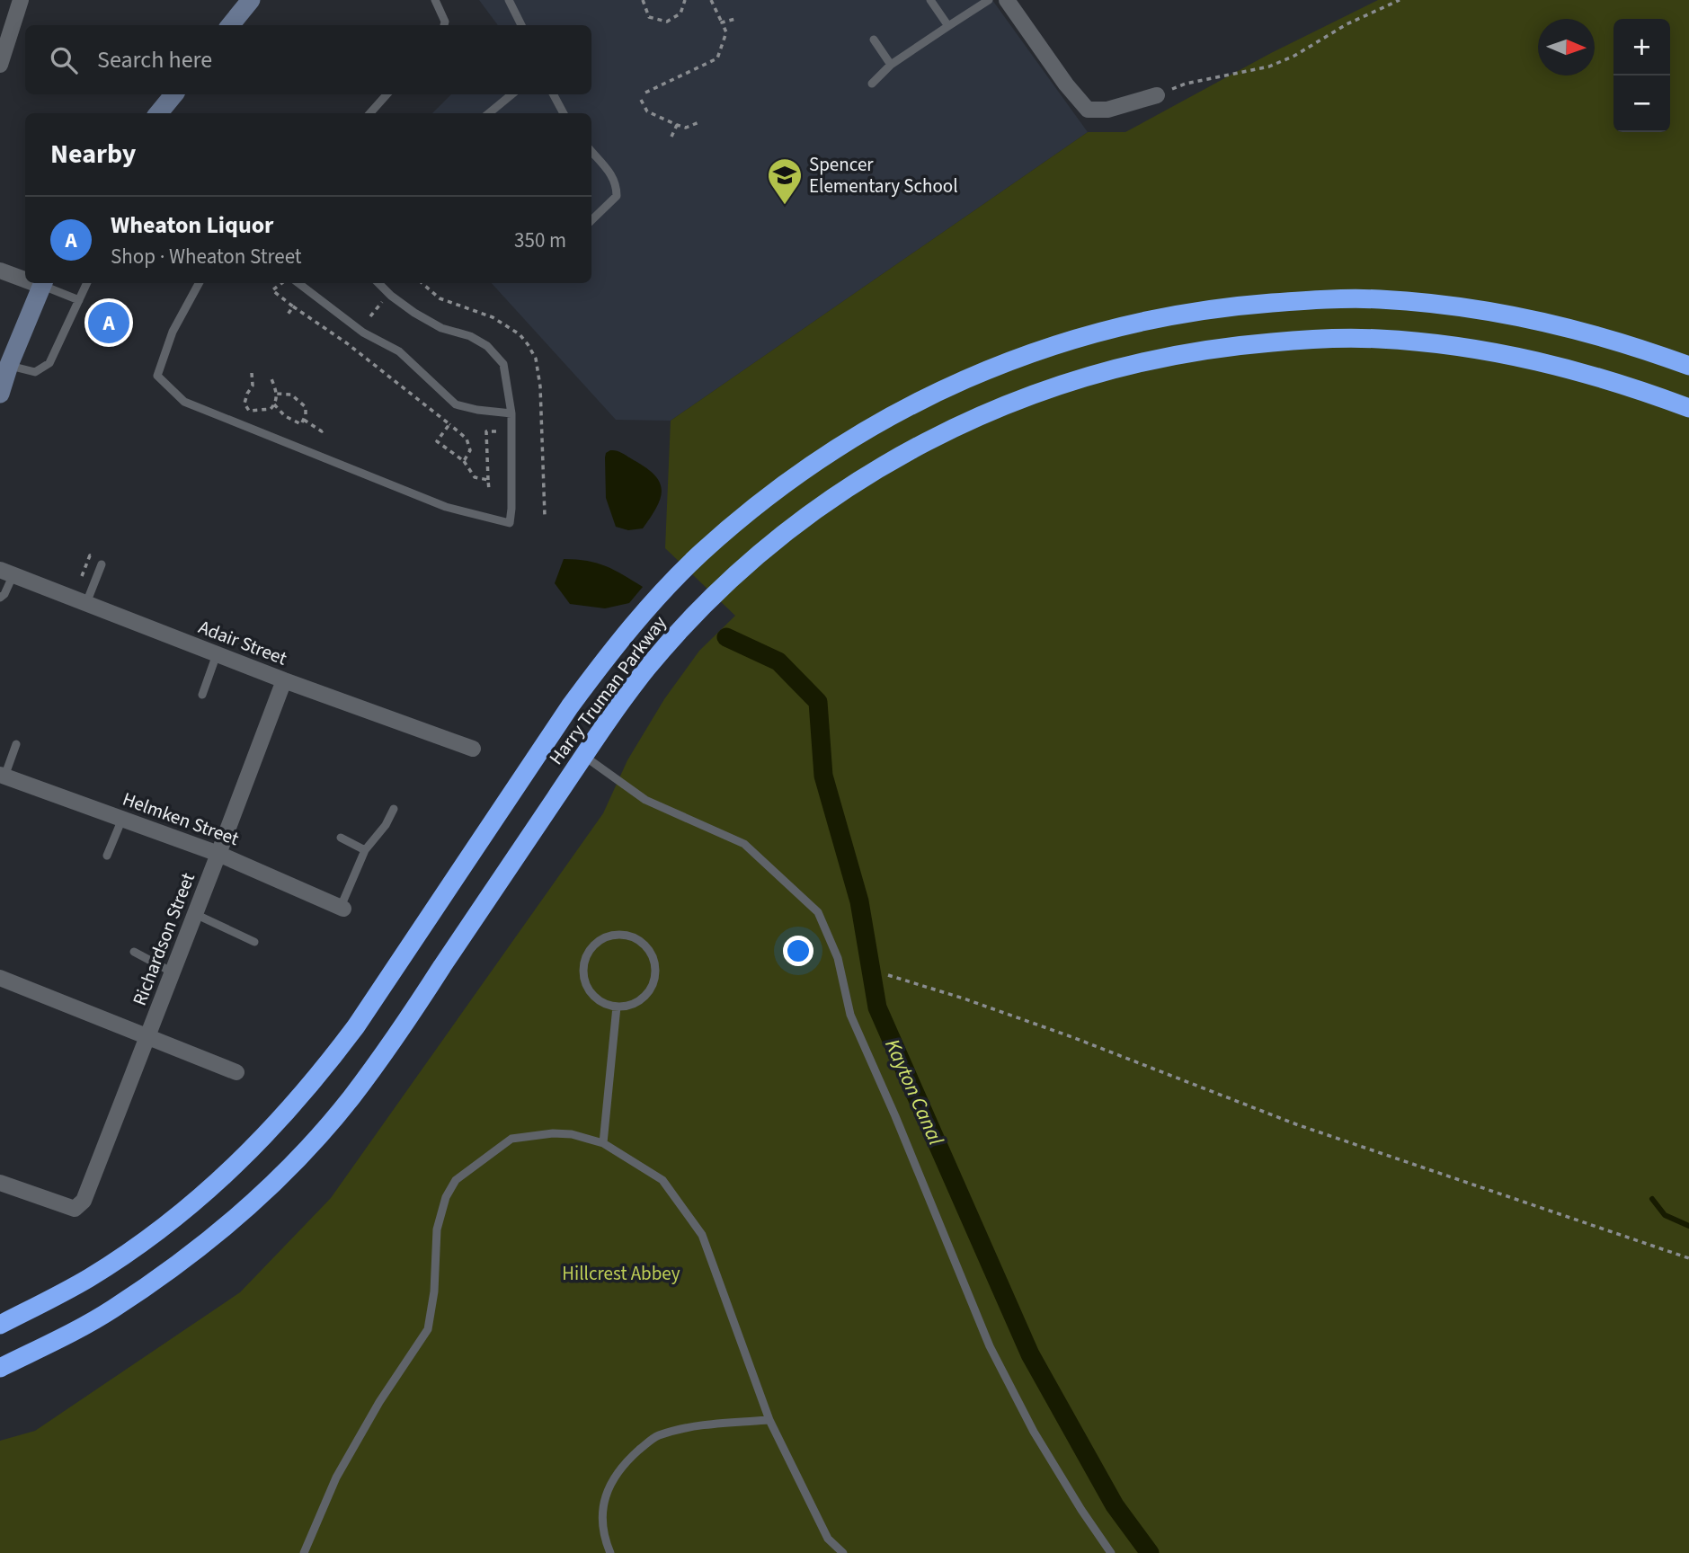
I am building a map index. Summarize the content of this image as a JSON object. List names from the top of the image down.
{
  "streets": {
    "highway": ["Harry Truman Parkway"],
    "street": ["Adair Street", "Helmken Street", "Richardson Street"]
  },
  "crossings": [
    ["Adair Street", "Richardson Street"],
    ["Helmken Street", "Richardson Street"]
  ],
  "water": ["Kayton Canal"],
  "parks": ["Hillcrest Abbey"],
  "places": {
    "school or university": ["Spencer Elementary School"]
  },
  "north": "right",
  "page": {
    "map_buttons": ["+", "−"],
    "search": "Search here",
    "heading": "Nearby",
    "list": [
      {
        "mark": "A",
        "name": "Wheaton Liquor",
        "note": "Shop · Wheaton Street",
        "value": "350 m"
      }
    ],
    "pins": "A"
  }
}
